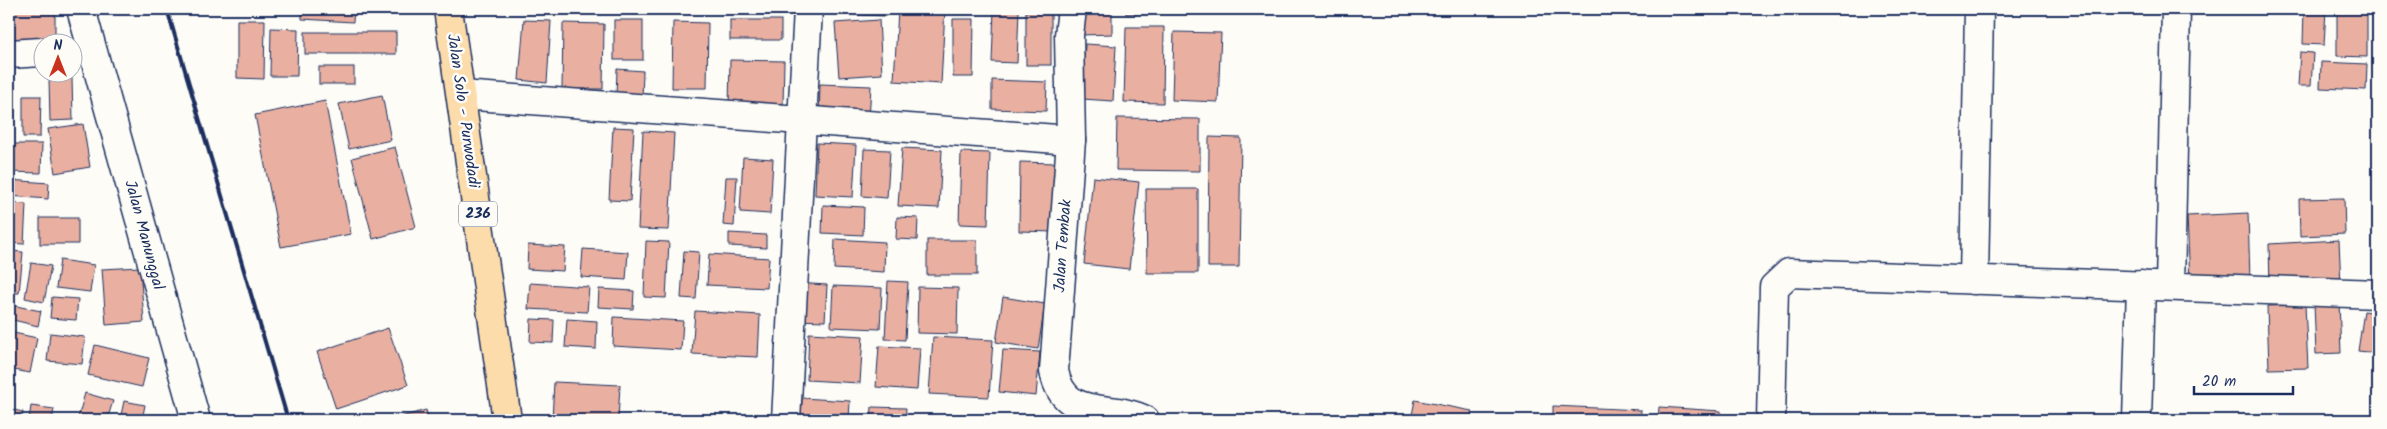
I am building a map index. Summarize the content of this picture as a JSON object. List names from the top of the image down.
{
  "streets": {
    "main road": ["Jalan Solo - Purwodadi", "236"],
    "street": ["Jalan Manunggal", "Jalan Tembak"]
  },
  "scale_bar": "20 m",
  "north": "top"
}
